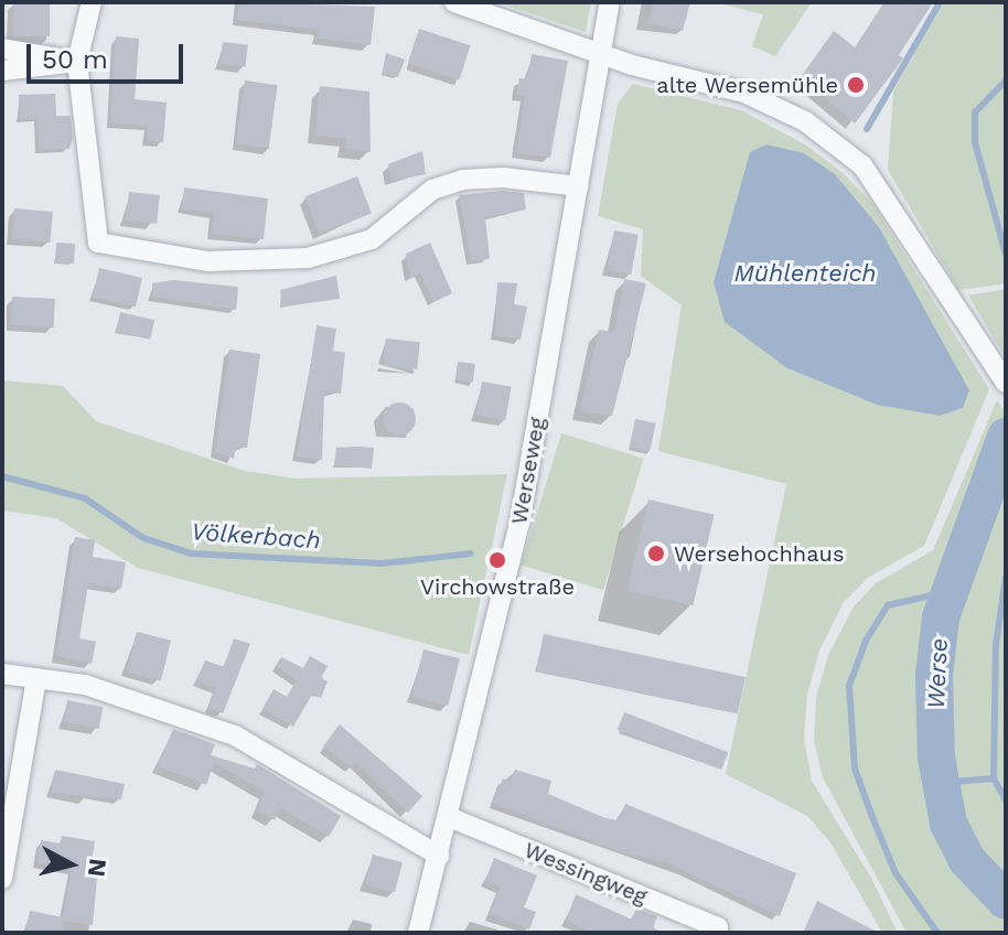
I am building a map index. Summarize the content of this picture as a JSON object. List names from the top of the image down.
{
  "streets": {
    "street": ["Werseweg", "Wessingweg"]
  },
  "crossings": [
    ["Werseweg", "Wessingweg"]
  ],
  "water": ["Mühlenteich", "Völkerbach", "Werse"],
  "places": ["alte Wersemühle", "Wersehochhaus", "Virchowstraße"],
  "scale_bar": "50 m",
  "north": "right"
}
